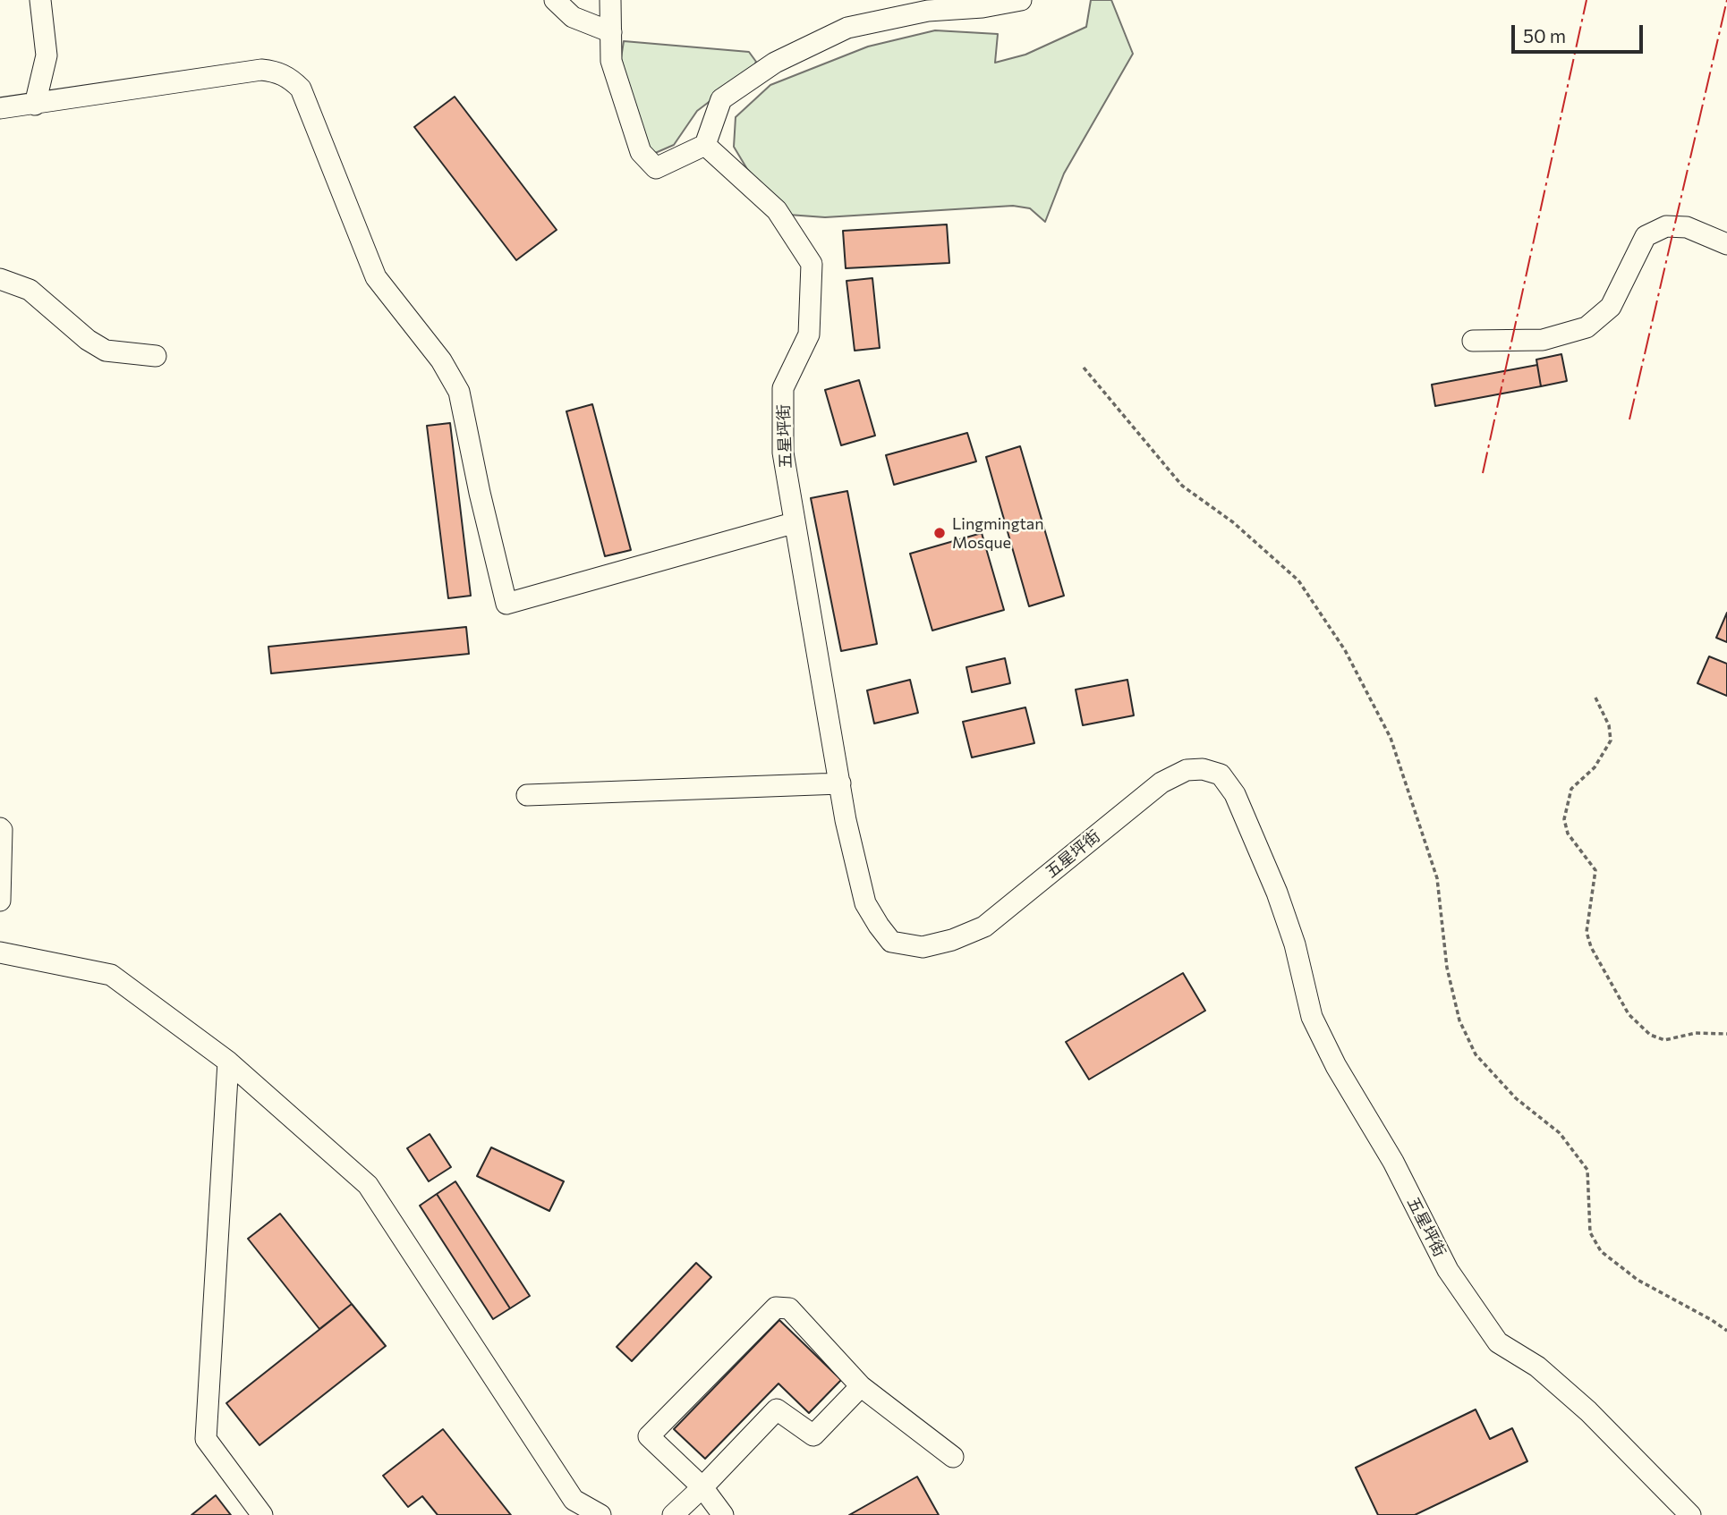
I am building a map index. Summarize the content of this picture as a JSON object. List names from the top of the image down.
{
  "streets": {
    "street": ["五星坪街"]
  },
  "places": ["Lingmingtan Mosque"],
  "scale_bar": "50 m"
}
